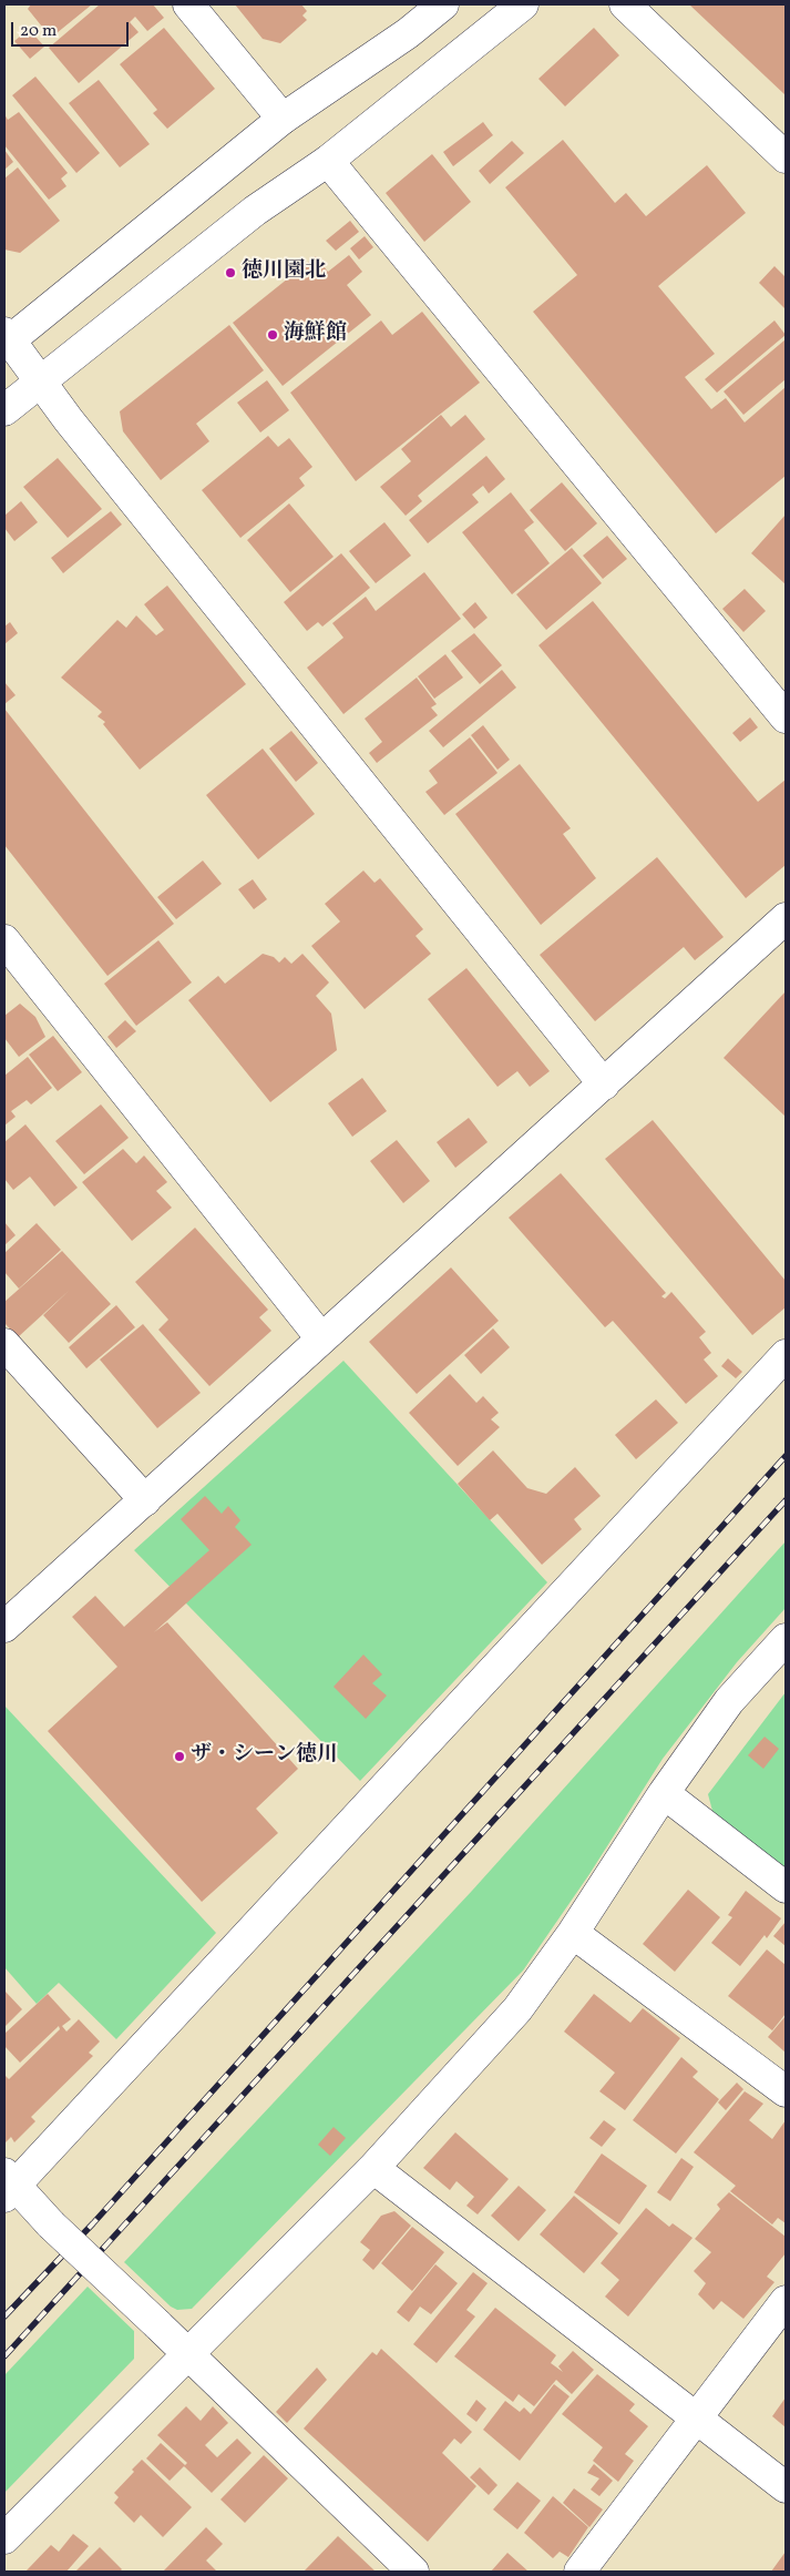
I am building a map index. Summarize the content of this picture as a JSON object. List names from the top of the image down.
{
  "places": ["徳川園北", "海鮮館", "ザ・シーン徳川"],
  "scale_bar": "20 m"
}
